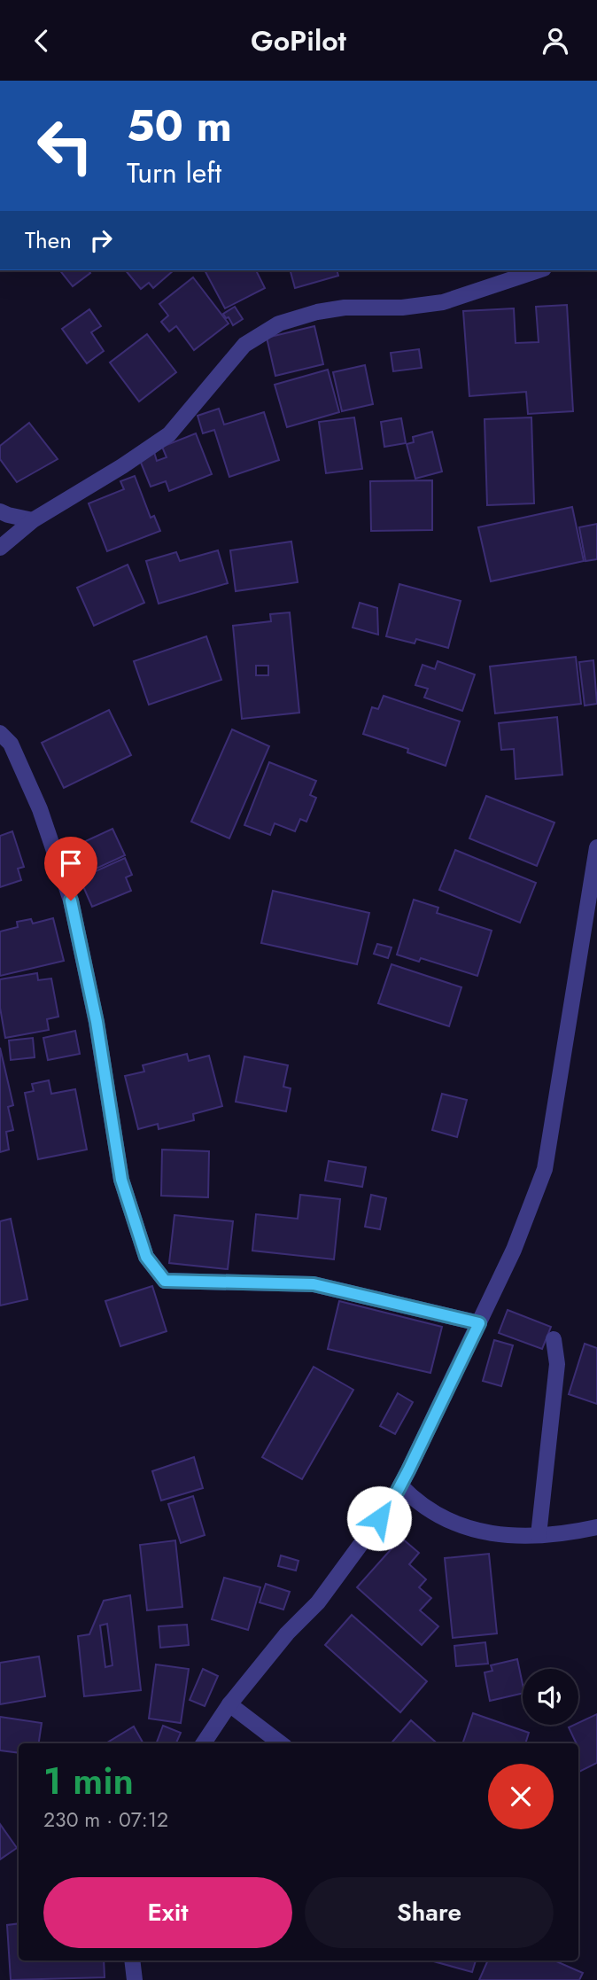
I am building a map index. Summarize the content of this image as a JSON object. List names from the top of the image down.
{
  "page": {
    "header": "GoPilot",
    "turn": ["50 m", "Turn left"],
    "then": "Then",
    "heading": ["1 min", "230 m · 07:12"],
    "buttons": ["Exit", "Share"]
  }
}
